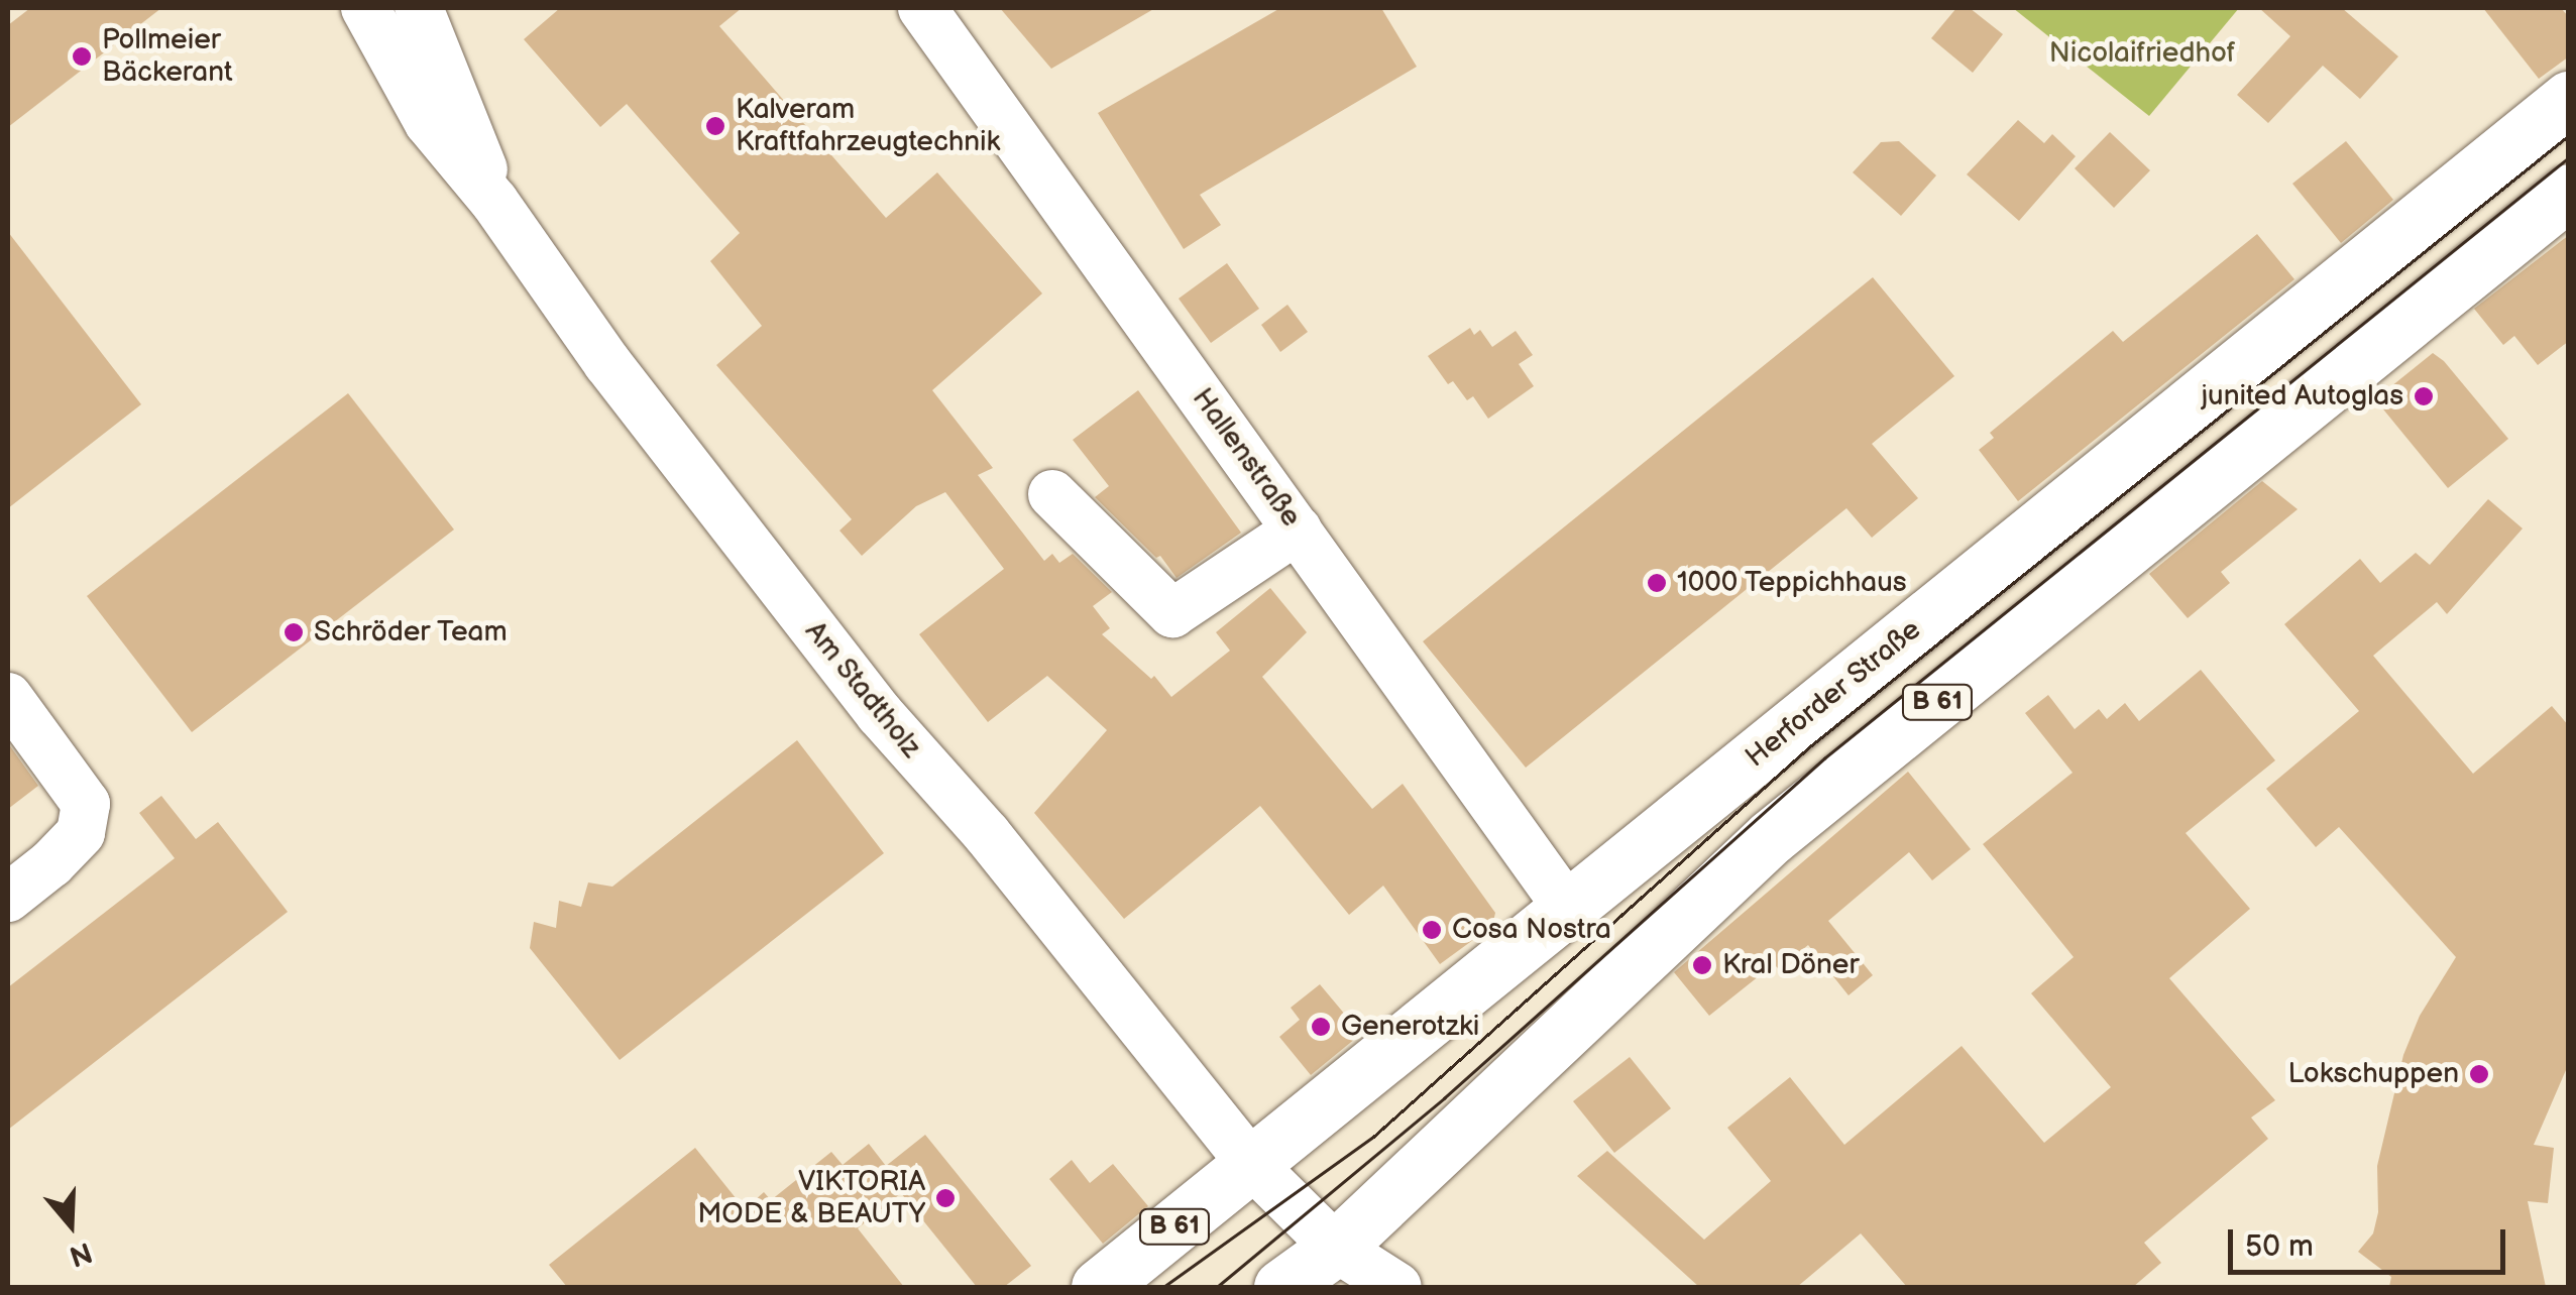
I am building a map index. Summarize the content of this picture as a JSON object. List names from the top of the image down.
{
  "streets": {
    "main road": ["Herforder Straße", "B 61"],
    "street": ["Hallenstraße", "Am Stadtholz"]
  },
  "crossings": [
    ["Hallenstraße", "Herforder Straße"],
    ["Am Stadtholz", "Herforder Straße"],
    ["Am Stadtholz", "B 61"]
  ],
  "parks": ["Nicolaifriedhof"],
  "places": [
    "Pollmeier Bäckerant",
    "Kalveram Kraftfahrzeugtechnik",
    "junited Autoglas",
    "1000 Teppichhaus",
    "Schröder Team",
    "Cosa Nostra",
    "Kral Döner",
    "Generotzki",
    "Lokschuppen",
    "VIKTORIA MODE & BEAUTY"
  ],
  "scale_bar": "50 m",
  "north": "bottom"
}
